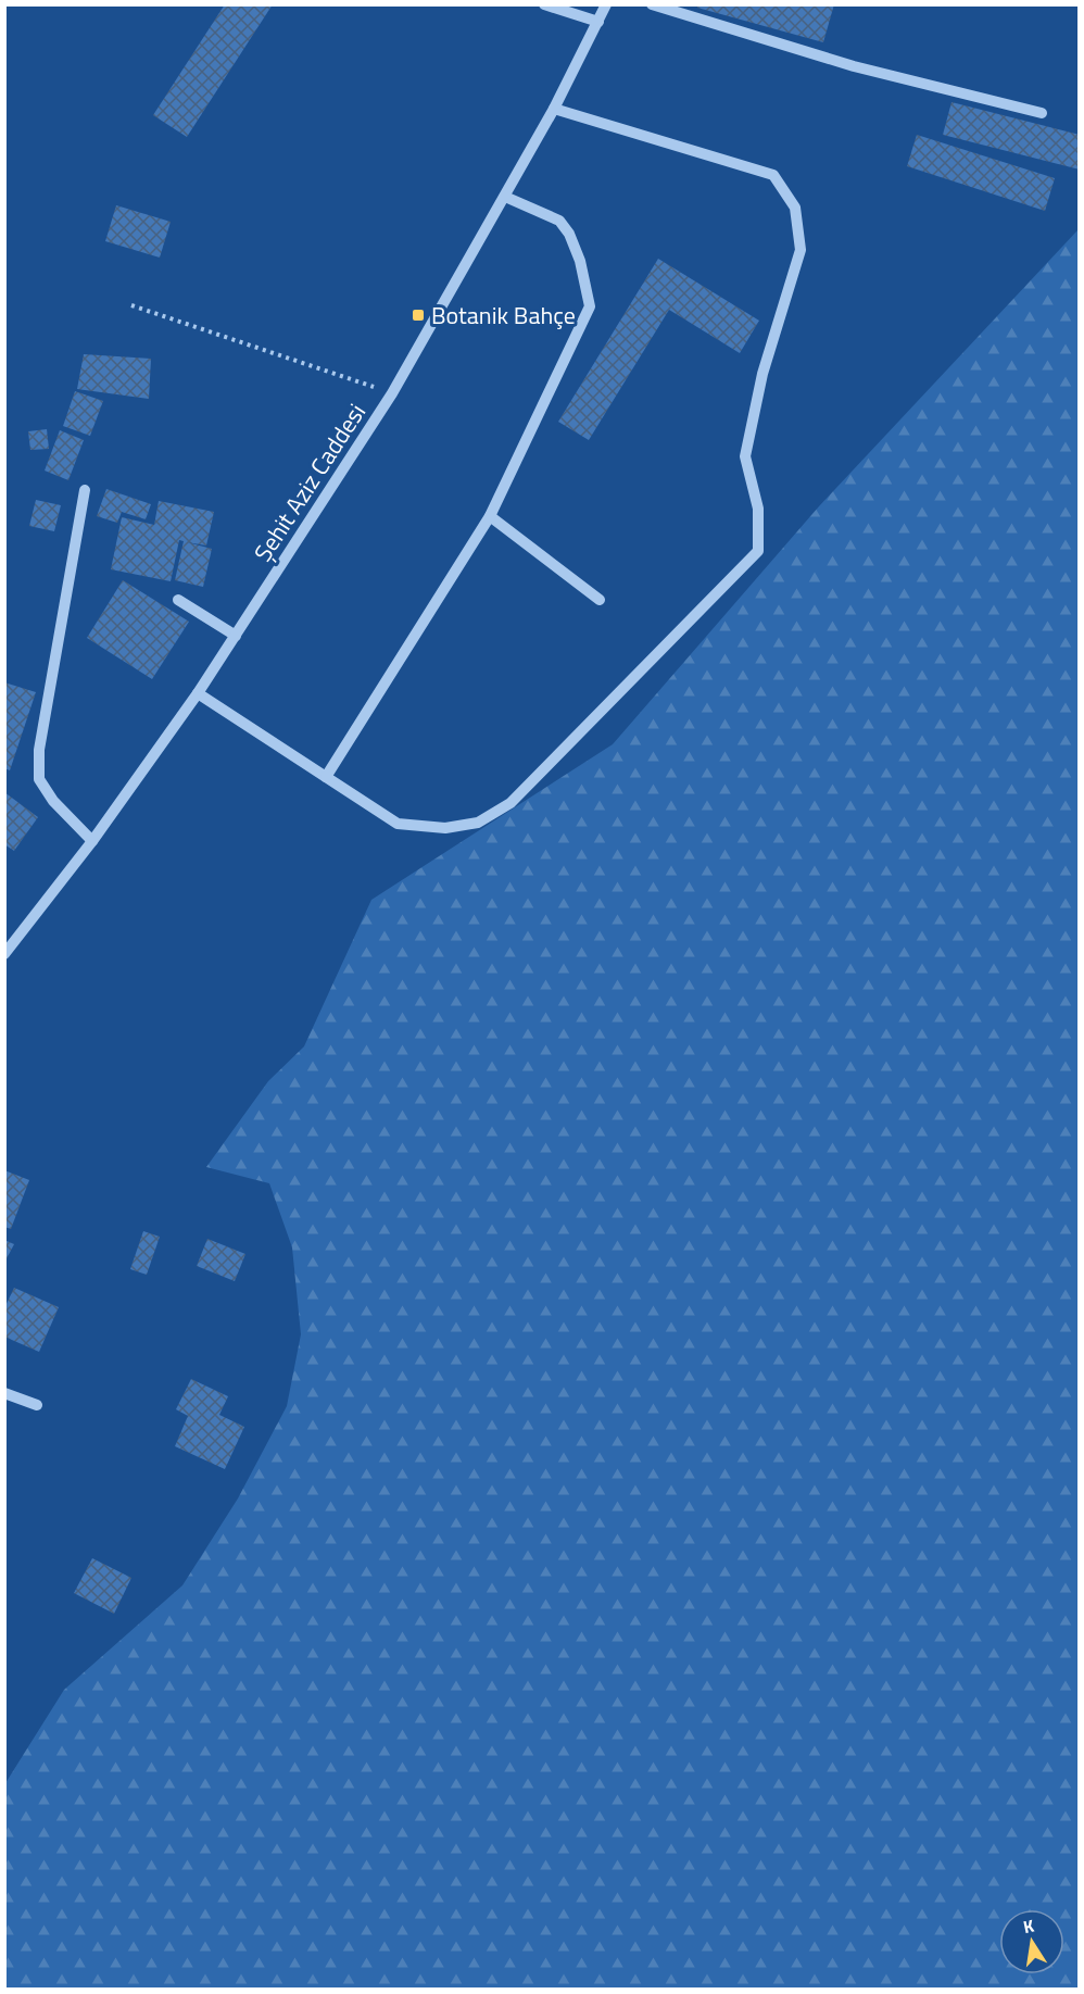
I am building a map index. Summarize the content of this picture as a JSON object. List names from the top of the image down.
{
  "streets": {
    "street": ["Şehit Aziz Caddesi"]
  },
  "places": {
    "transit": ["Botanik Bahçe"]
  },
  "north": "top"
}
